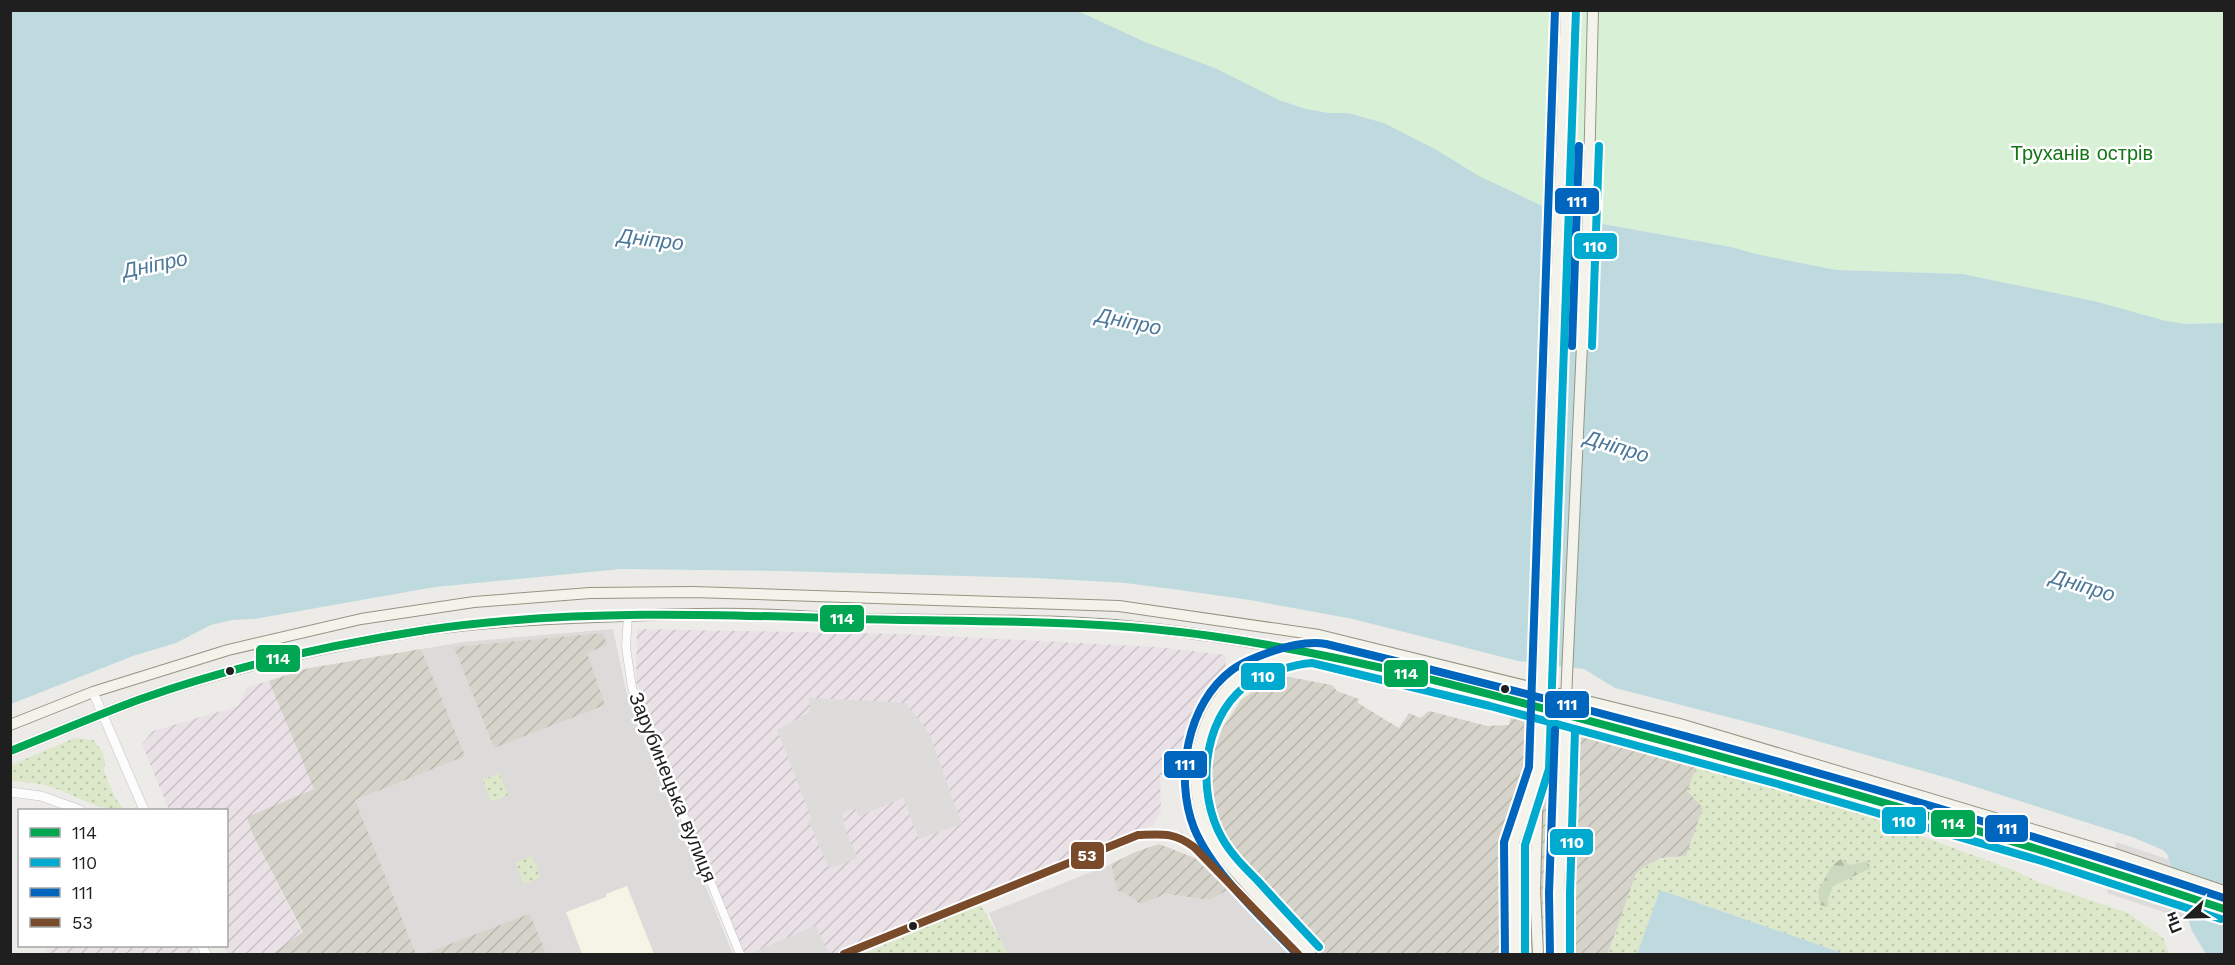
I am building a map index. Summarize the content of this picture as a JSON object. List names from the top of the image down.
{
  "streets": {
    "street": ["Зарубинецька вулиця"]
  },
  "water": ["Дніпро"],
  "parks": ["Труханів острів"],
  "lines": [
    "transit line 110",
    "transit line 111",
    "transit line 114",
    "transit line 53"
  ],
  "legend": [
    "114",
    "110",
    "111",
    "53"
  ],
  "north": "left"
}
